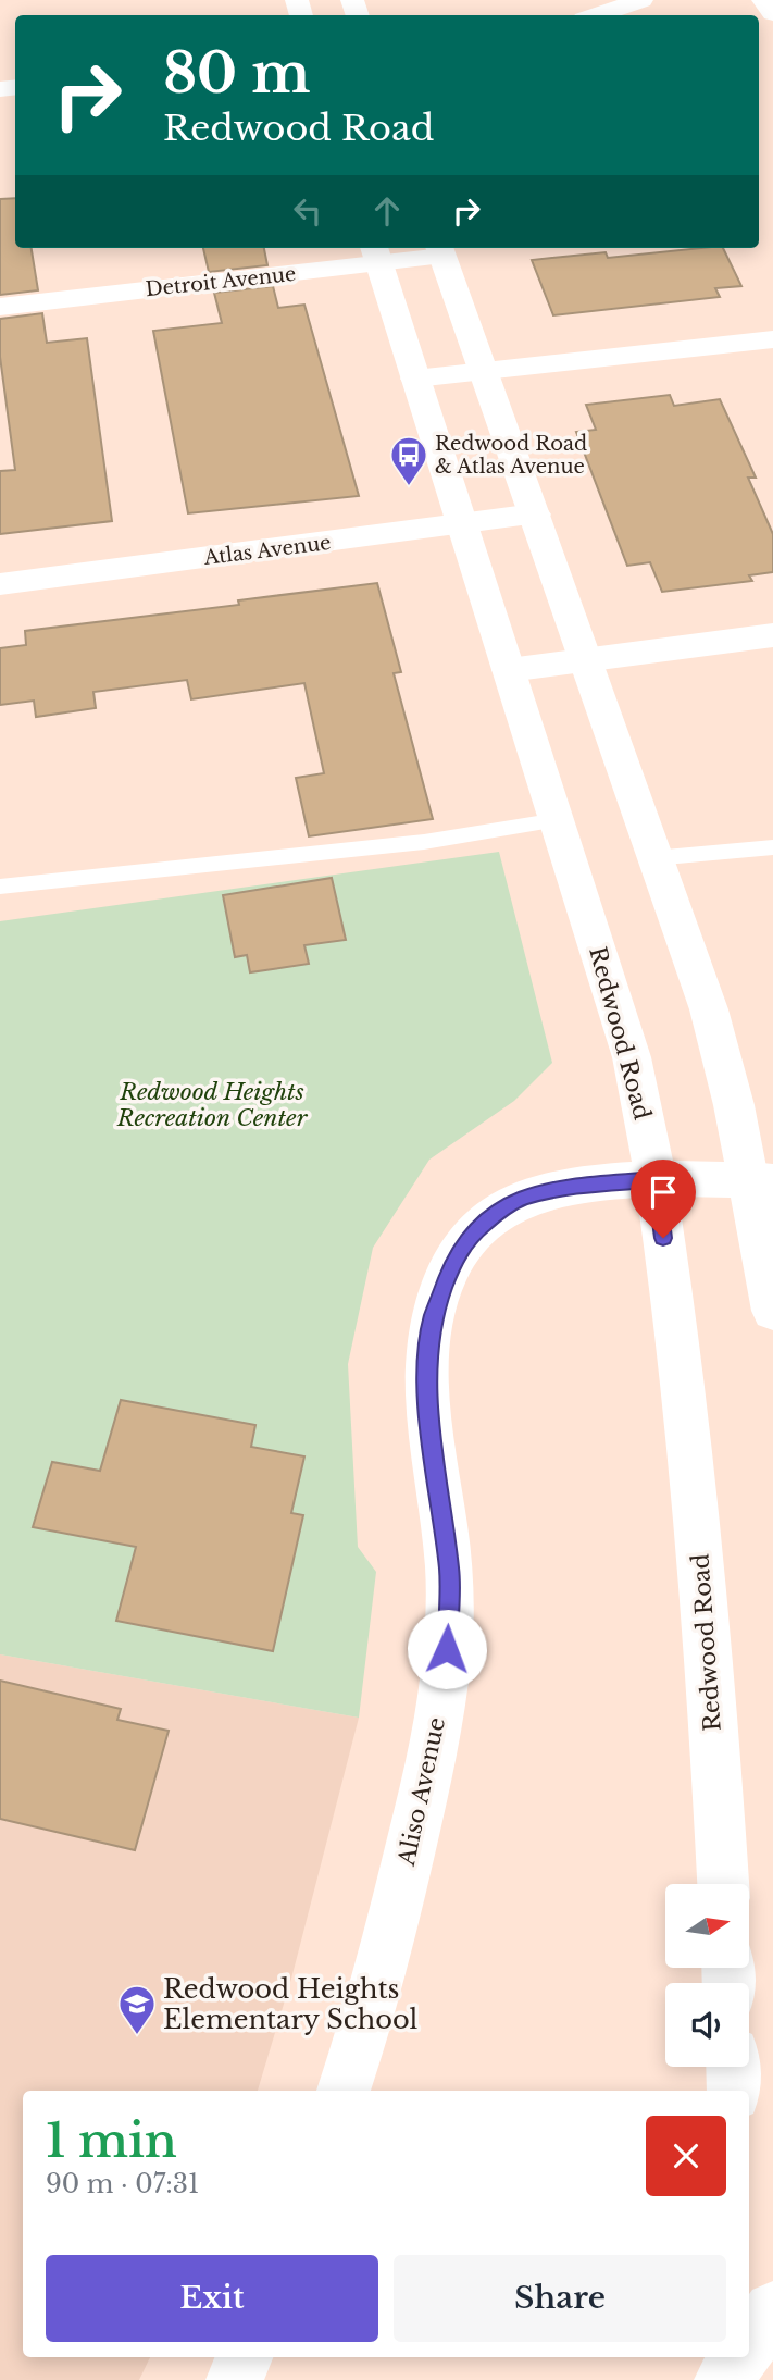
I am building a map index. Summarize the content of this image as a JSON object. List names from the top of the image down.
{
  "streets": {
    "main road": [
      "Detroit Avenue",
      "Atlas Avenue",
      "Redwood Road",
      "Aliso Avenue"
    ]
  },
  "crossings": [
    ["Detroit Avenue", "Redwood Road"],
    ["Atlas Avenue", "Redwood Road"],
    ["Redwood Road", "Aliso Avenue"]
  ],
  "parks": ["Redwood Heights Recreation Center"],
  "places": {
    "bus stop": ["Redwood Road & Atlas Avenue"],
    "school or university": ["Redwood Heights Elementary School"]
  },
  "north": "right",
  "page": {
    "turn": ["80 m", "Redwood Road"],
    "heading": ["1 min", "90 m · 07:31"],
    "buttons": ["Exit", "Share"]
  }
}
